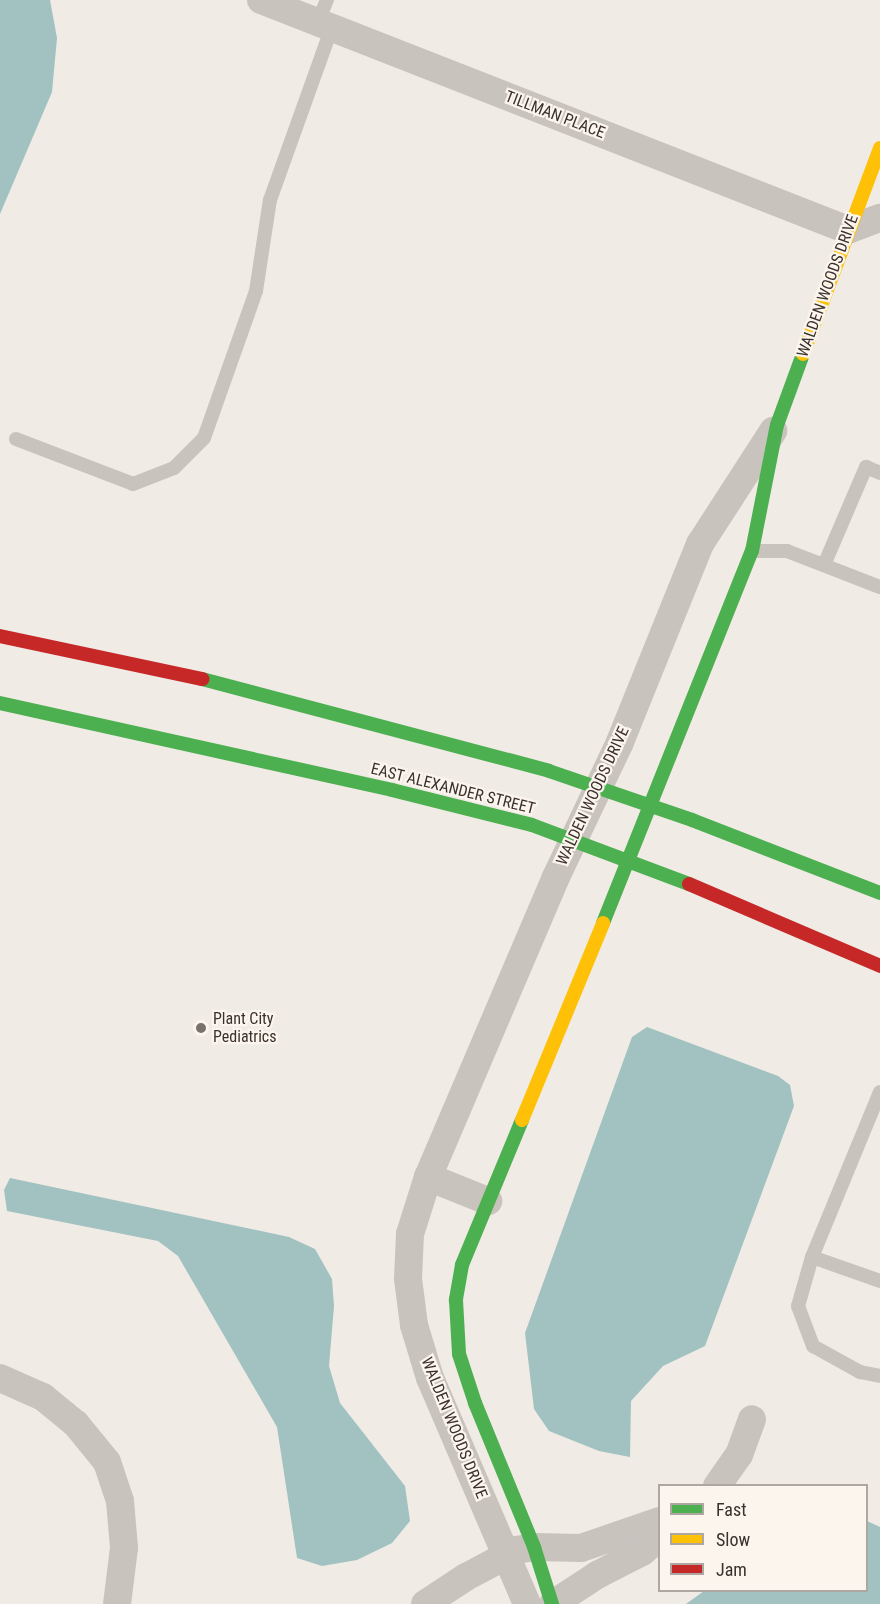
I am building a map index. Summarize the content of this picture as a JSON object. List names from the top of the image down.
{
  "streets": {
    "main road": ["WALDEN WOODS DRIVE", "EAST ALEXANDER STREET"],
    "street": ["TILLMAN PLACE"]
  },
  "crossings": [
    ["TILLMAN PLACE", "WALDEN WOODS DRIVE"],
    ["WALDEN WOODS DRIVE", "EAST ALEXANDER STREET"]
  ],
  "places": ["Plant City Pediatrics"],
  "legend": ["Fast", "Slow", "Jam"]
}
